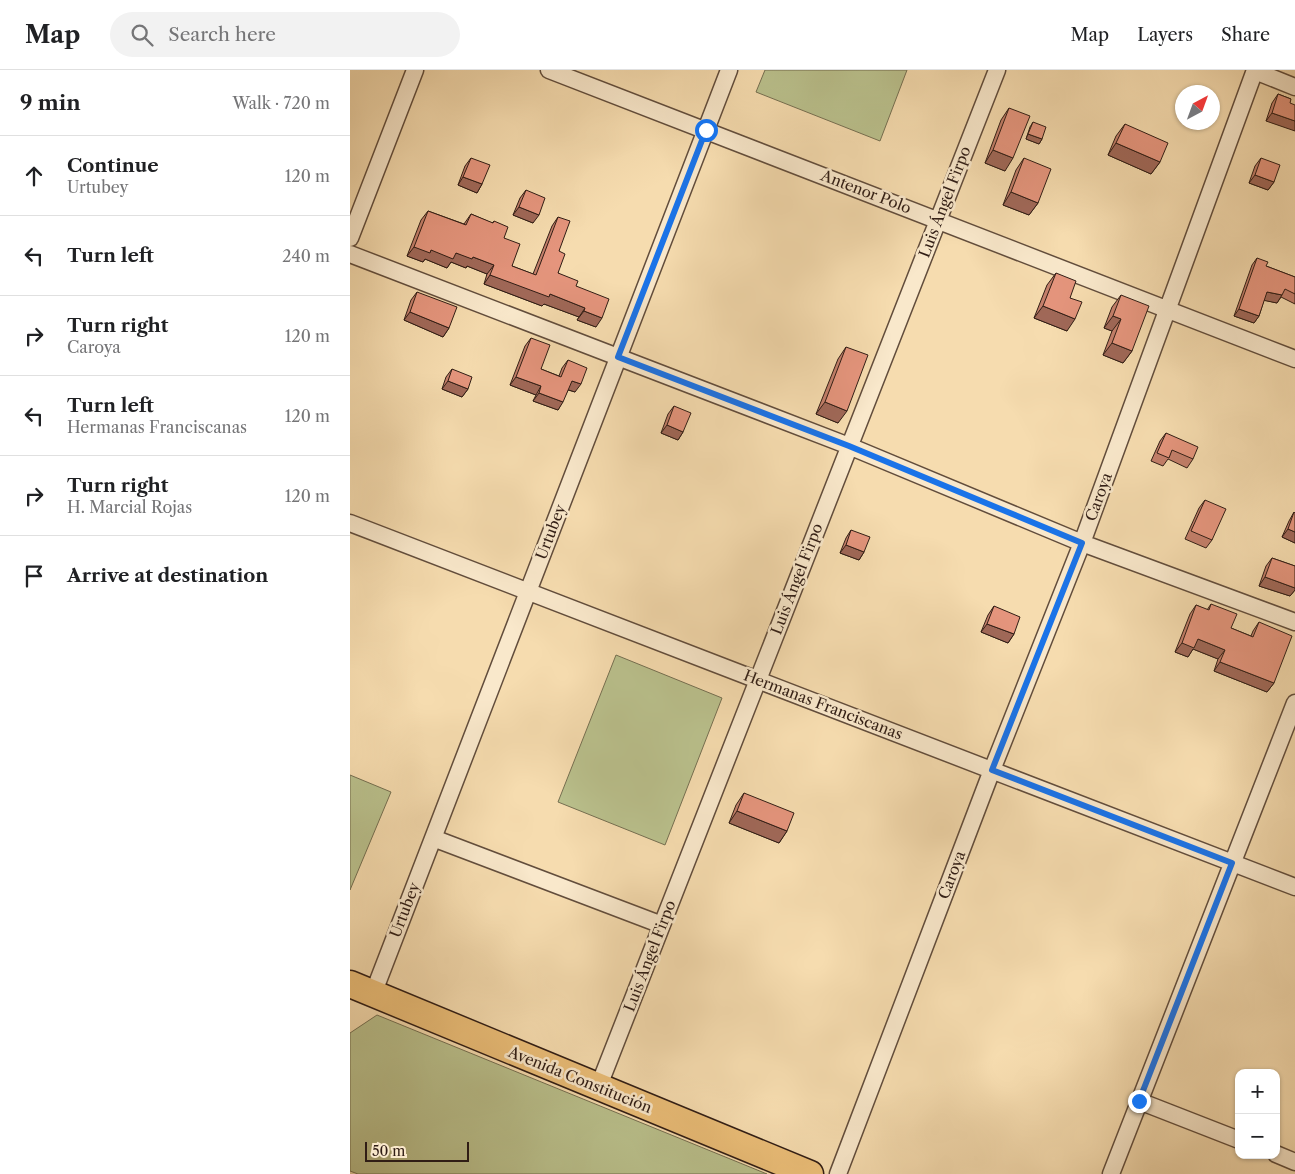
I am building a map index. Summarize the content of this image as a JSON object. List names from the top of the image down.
{
  "streets": {
    "main road": ["Avenida Constitución"],
    "street": [
      "Antenor Polo",
      "Luis Ángel Firpo",
      "Caroya",
      "Urtubey",
      "Hermanas Franciscanas"
    ]
  },
  "crossings": [
    ["Antenor Polo", "Luis Ángel Firpo"],
    ["Antenor Polo", "Caroya"],
    ["Antenor Polo", "Urtubey"],
    ["Luis Ángel Firpo", "Hermanas Franciscanas"],
    ["Luis Ángel Firpo", "Avenida Constitución"],
    ["Caroya", "Hermanas Franciscanas"],
    ["Urtubey", "Hermanas Franciscanas"],
    ["Urtubey", "Avenida Constitución"]
  ],
  "scale_bar": "50 m",
  "north": "top right",
  "page": {
    "header": "Map",
    "search": "Search here",
    "nav": ["Map", "Layers", "Share"],
    "heading": ["9 min", "Walk · 720 m"],
    "list": [
      ["Continue", "Urtubey", "120 m"],
      ["Turn left", "240 m"],
      ["Turn right", "Caroya", "120 m"],
      ["Turn left", "Hermanas Franciscanas", "120 m"],
      ["Turn right", "H. Marcial Rojas", "120 m"],
      "Arrive at destination"
    ],
    "map_buttons": ["+", "−"],
    "scale": "50 m"
  }
}
